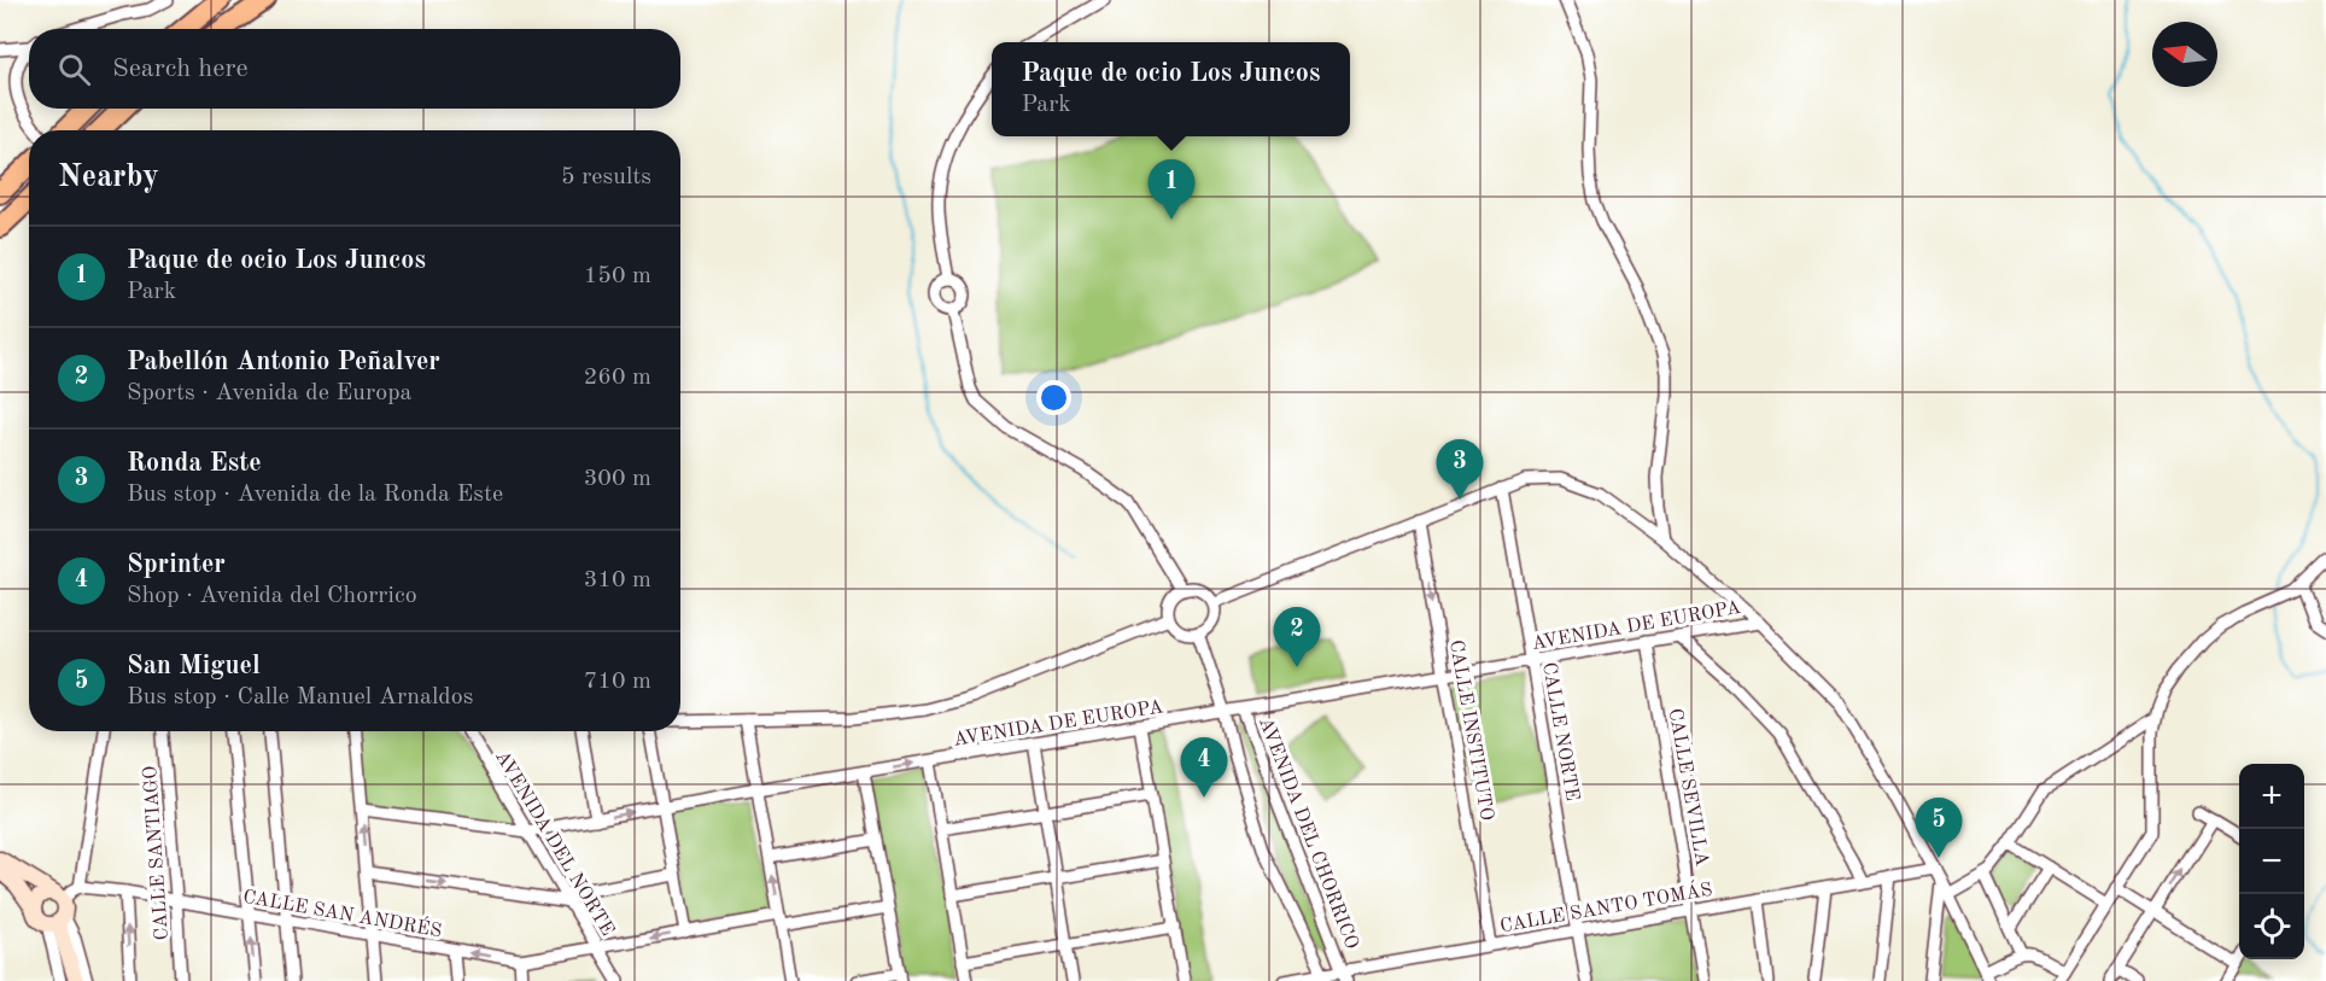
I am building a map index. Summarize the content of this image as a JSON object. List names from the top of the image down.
{
  "streets": {
    "street": [
      "AVENIDA DE EUROPA",
      "CALLE INSTITUTO",
      "CALLE NORTE",
      "CALLE SEVILLA",
      "AVENIDA DEL CHORRICO",
      "AVENIDA DEL NORTE",
      "CALLE SANTIAGO",
      "CALLE SANTO TOMÁS",
      "CALLE SAN ANDRÉS"
    ]
  },
  "crossings": [
    ["AVENIDA DE EUROPA", "CALLE INSTITUTO"],
    ["AVENIDA DE EUROPA", "CALLE NORTE"],
    ["AVENIDA DE EUROPA", "CALLE SEVILLA"],
    ["AVENIDA DE EUROPA", "AVENIDA DEL CHORRICO"],
    ["AVENIDA DE EUROPA", "AVENIDA DEL NORTE"],
    ["CALLE INSTITUTO", "CALLE SANTO TOMÁS"],
    ["CALLE NORTE", "CALLE SANTO TOMÁS"],
    ["CALLE SEVILLA", "CALLE SANTO TOMÁS"],
    ["AVENIDA DEL CHORRICO", "CALLE SANTO TOMÁS"],
    ["AVENIDA DEL NORTE", "CALLE SAN ANDRÉS"],
    ["CALLE SANTIAGO", "CALLE SAN ANDRÉS"]
  ],
  "one_way": ["CALLE INSTITUTO"],
  "north": "left",
  "page": {
    "search": "Search here",
    "popup": ["Paque de ocio Los Juncos", "Park"],
    "heading": ["Nearby", "5 results"],
    "pins": [
      "1",
      "3",
      "2",
      "4",
      "5"
    ],
    "list": [
      {
        "mark": "1",
        "name": "Paque de ocio Los Juncos",
        "note": "Park",
        "value": "150 m"
      },
      {
        "mark": "2",
        "name": "Pabellón Antonio Peñalver",
        "note": "Sports · Avenida de Europa",
        "value": "260 m"
      },
      {
        "mark": "3",
        "name": "Ronda Este",
        "note": "Bus stop · Avenida de la Ronda Este",
        "value": "300 m"
      },
      {
        "mark": "4",
        "name": "Sprinter",
        "note": "Shop · Avenida del Chorrico",
        "value": "310 m"
      },
      {
        "mark": "5",
        "name": "San Miguel",
        "note": "Bus stop · Calle Manuel Arnaldos",
        "value": "710 m"
      }
    ],
    "map_buttons": ["+", "−"]
  }
}
